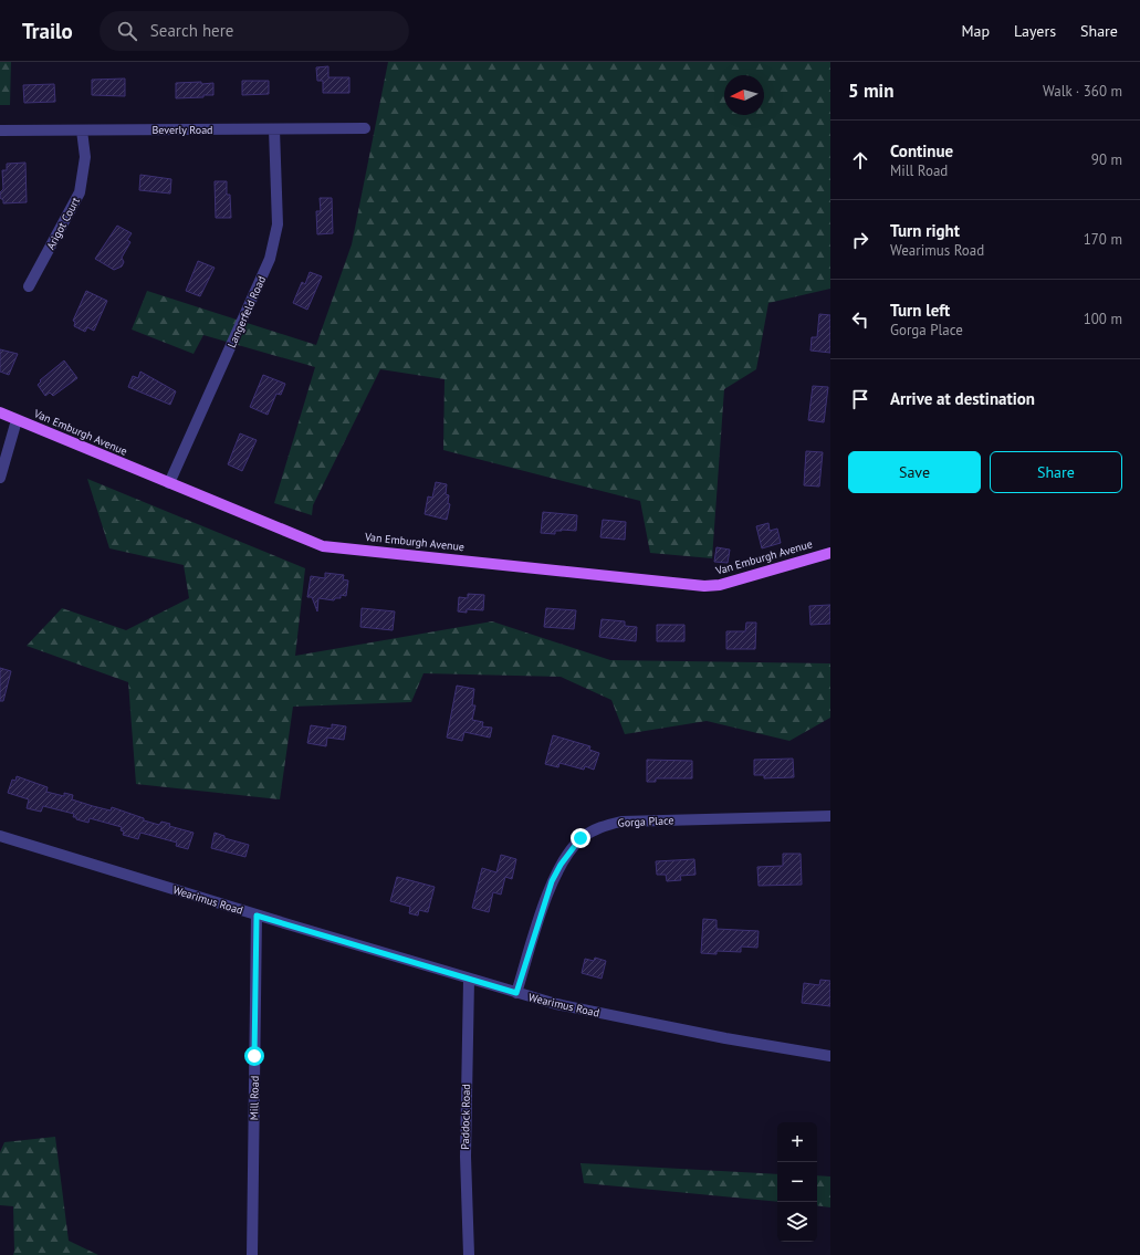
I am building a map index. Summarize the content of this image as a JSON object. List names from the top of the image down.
{
  "streets": {
    "main road": ["Van Emburgh Avenue"],
    "street": [
      "Beverly Road",
      "Arigot Court",
      "Langerfeld Road",
      "Gorga Place",
      "Wearimus Road",
      "Mill Road",
      "Paddock Road"
    ]
  },
  "crossings": [
    ["Beverly Road", "Arigot Court"],
    ["Beverly Road", "Langerfeld Road"],
    ["Langerfeld Road", "Van Emburgh Avenue"],
    ["Gorga Place", "Wearimus Road"],
    ["Wearimus Road", "Mill Road"],
    ["Wearimus Road", "Paddock Road"]
  ],
  "north": "left",
  "page": {
    "header": "Trailo",
    "search": "Search here",
    "nav": ["Map", "Layers", "Share"],
    "heading": ["5 min", "Walk · 360 m"],
    "list": [
      ["Continue", "Mill Road", "90 m"],
      ["Turn right", "Wearimus Road", "170 m"],
      ["Turn left", "Gorga Place", "100 m"],
      "Arrive at destination"
    ],
    "buttons": ["Save", "Share"],
    "map_buttons": ["+", "−"]
  }
}
